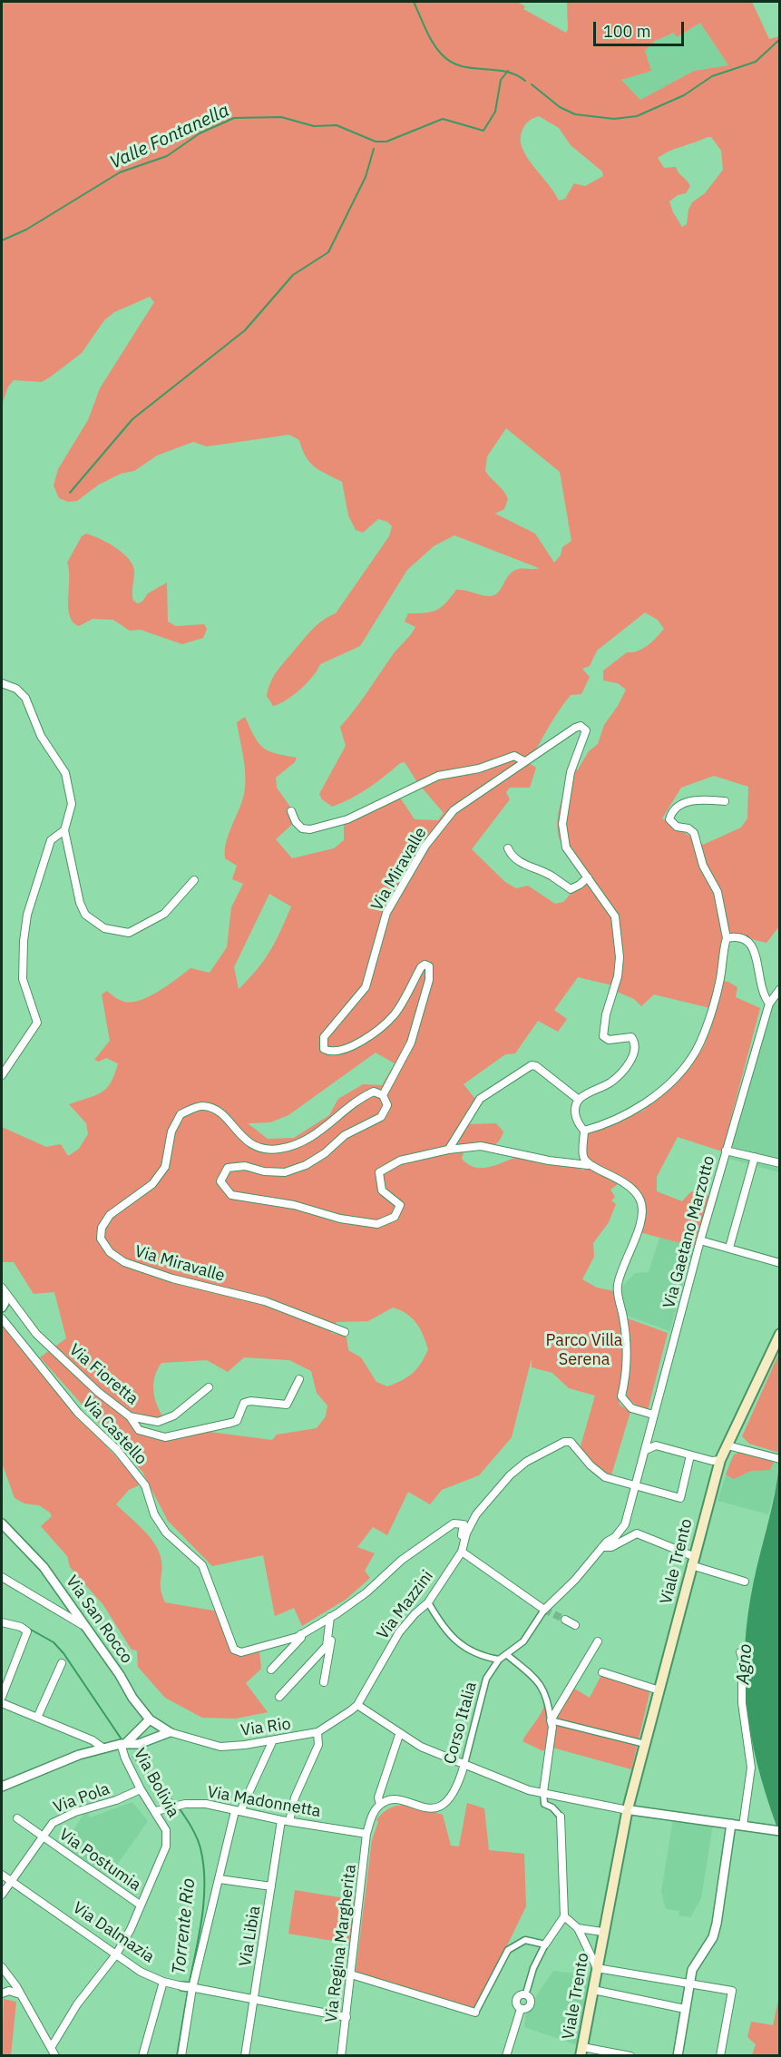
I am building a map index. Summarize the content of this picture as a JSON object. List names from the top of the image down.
{
  "streets": {
    "main road": ["Viale Trento"],
    "street": [
      "Via Miravalle",
      "Via Gaetano Marzotto",
      "Via Fioretta",
      "Via Castello",
      "Via Mazzini",
      "Via San Rocco",
      "Corso Italia",
      "Via Rio",
      "Via Bolivia",
      "Via Pola",
      "Via Madonnetta",
      "Via Postumia",
      "Via Dalmazia",
      "Via Libia",
      "Via Regina Margherita"
    ]
  },
  "crossings": [
    ["Via Gaetano Marzotto", "Corso Italia"],
    ["Via Mazzini", "Via Rio"],
    ["Via San Rocco", "Via Rio"],
    ["Via Bolivia", "Via Pola"],
    ["Via Bolivia", "Via Madonnetta"],
    ["Via Bolivia", "Via Postumia"],
    ["Via Bolivia", "Via Dalmazia"],
    ["Via Pola", "Via Postumia"],
    ["Via Pola", "Via Dalmazia"],
    ["Via Madonnetta", "Via Libia"],
    ["Via Madonnetta", "Via Regina Margherita"],
    ["Via Dalmazia", "Via Libia"],
    ["Via Dalmazia", "Via Regina Margherita"]
  ],
  "water": ["Valle Fontanella", "Agno", "Torrente Rio"],
  "parks": ["Parco Villa Serena"],
  "scale_bar": "100 m"
}
